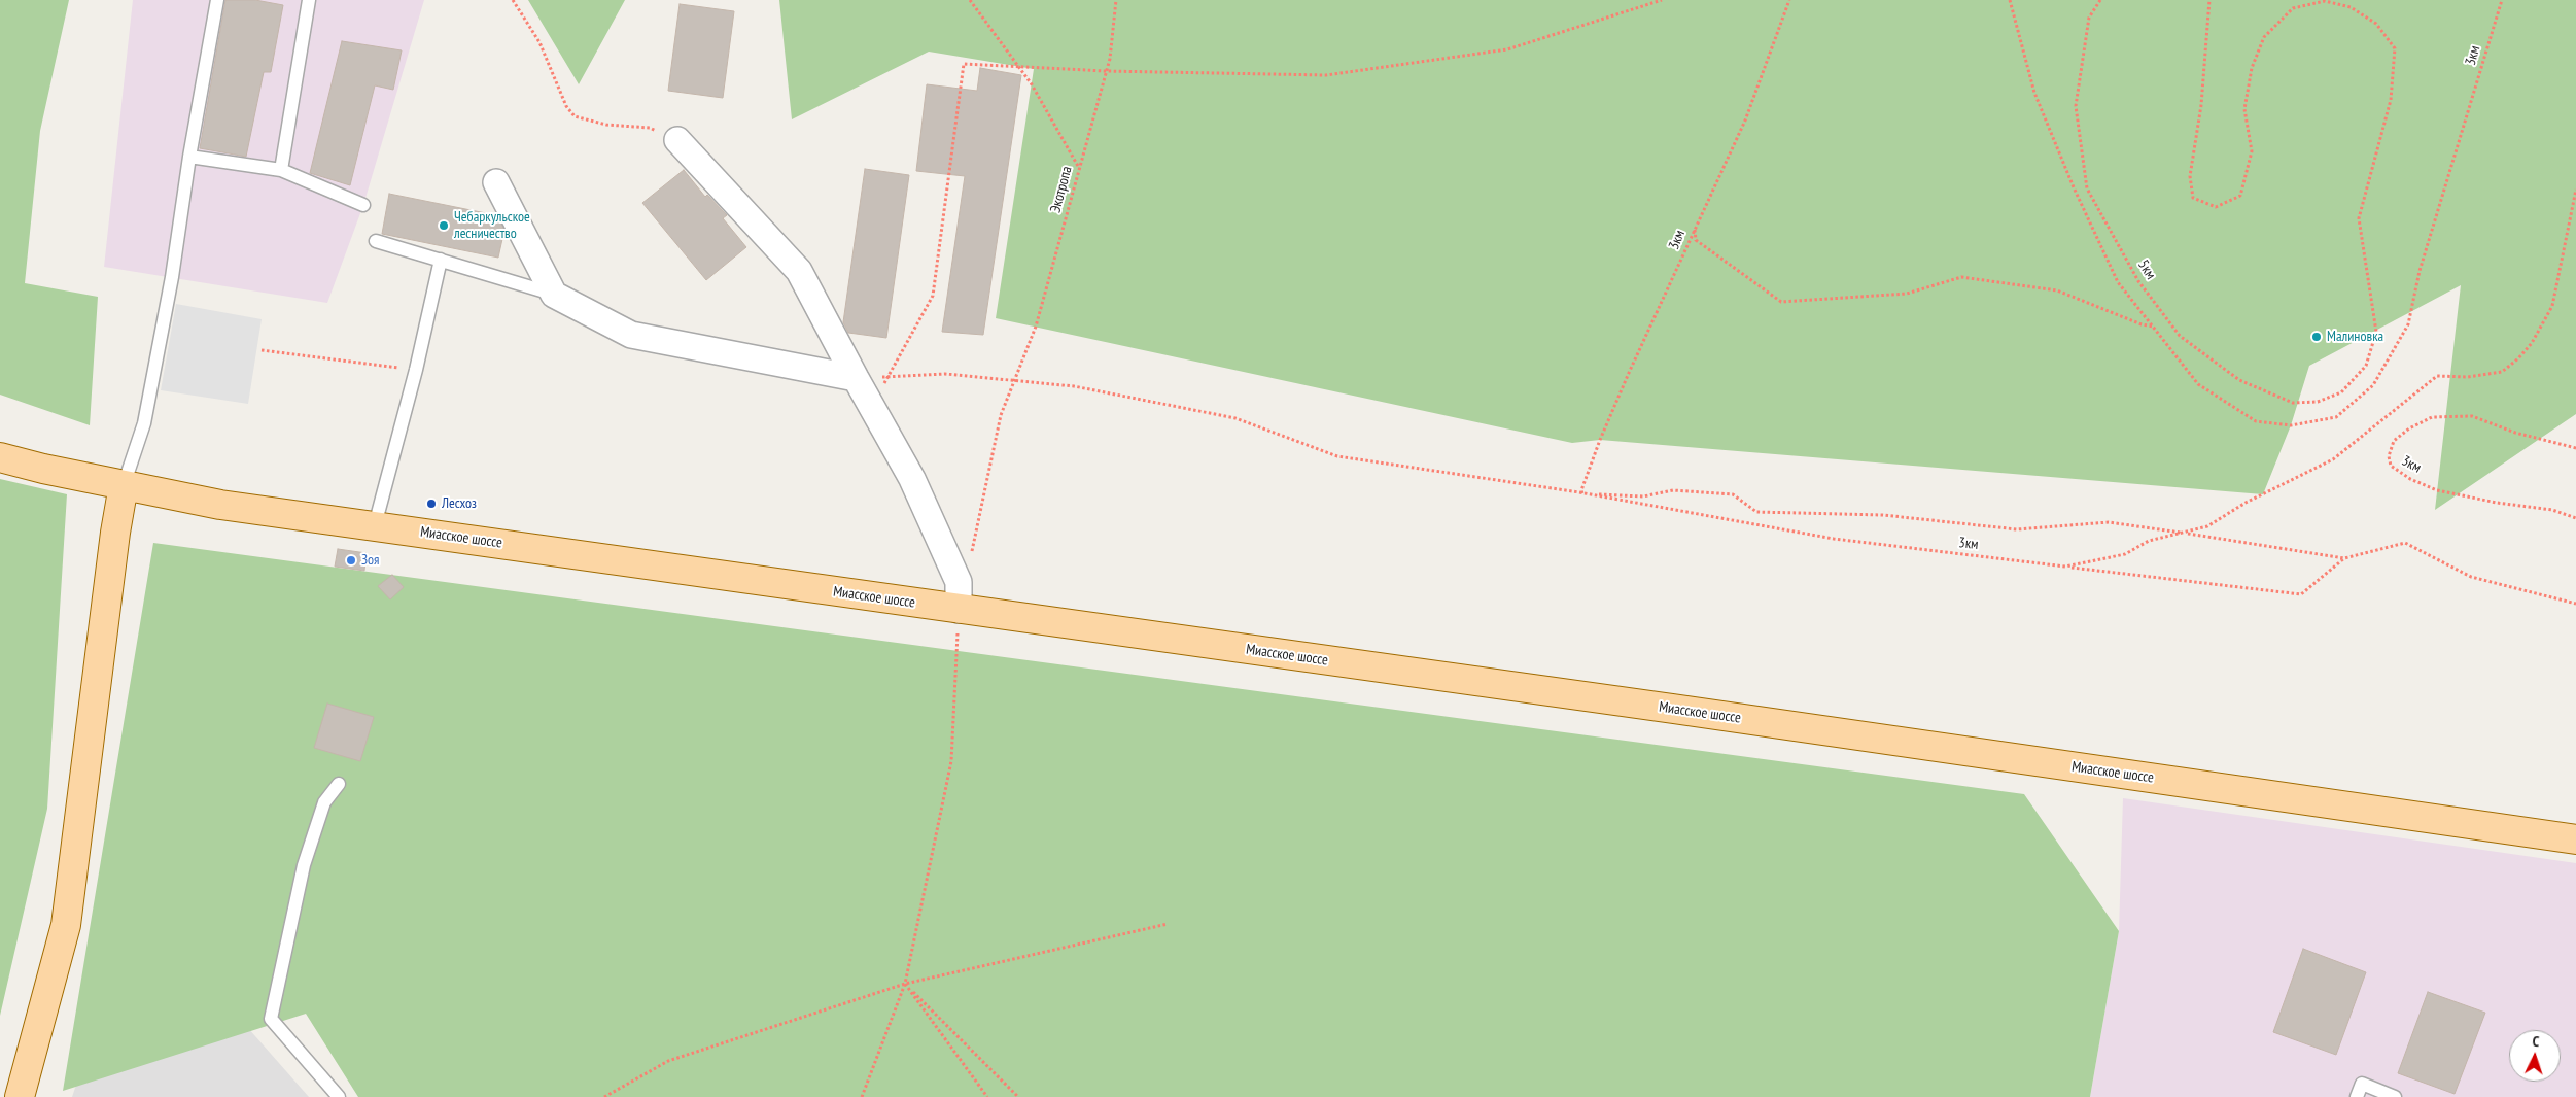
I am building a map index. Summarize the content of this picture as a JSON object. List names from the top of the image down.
{
  "streets": {
    "main road": ["Миасское шоссе"],
    "path": ["3км", "Экотропа", "5км"]
  },
  "places": [
    "Чебаркульское лесничество",
    "Малиновка",
    "Лесхоз",
    "Зоя"
  ],
  "north": "top"
}
